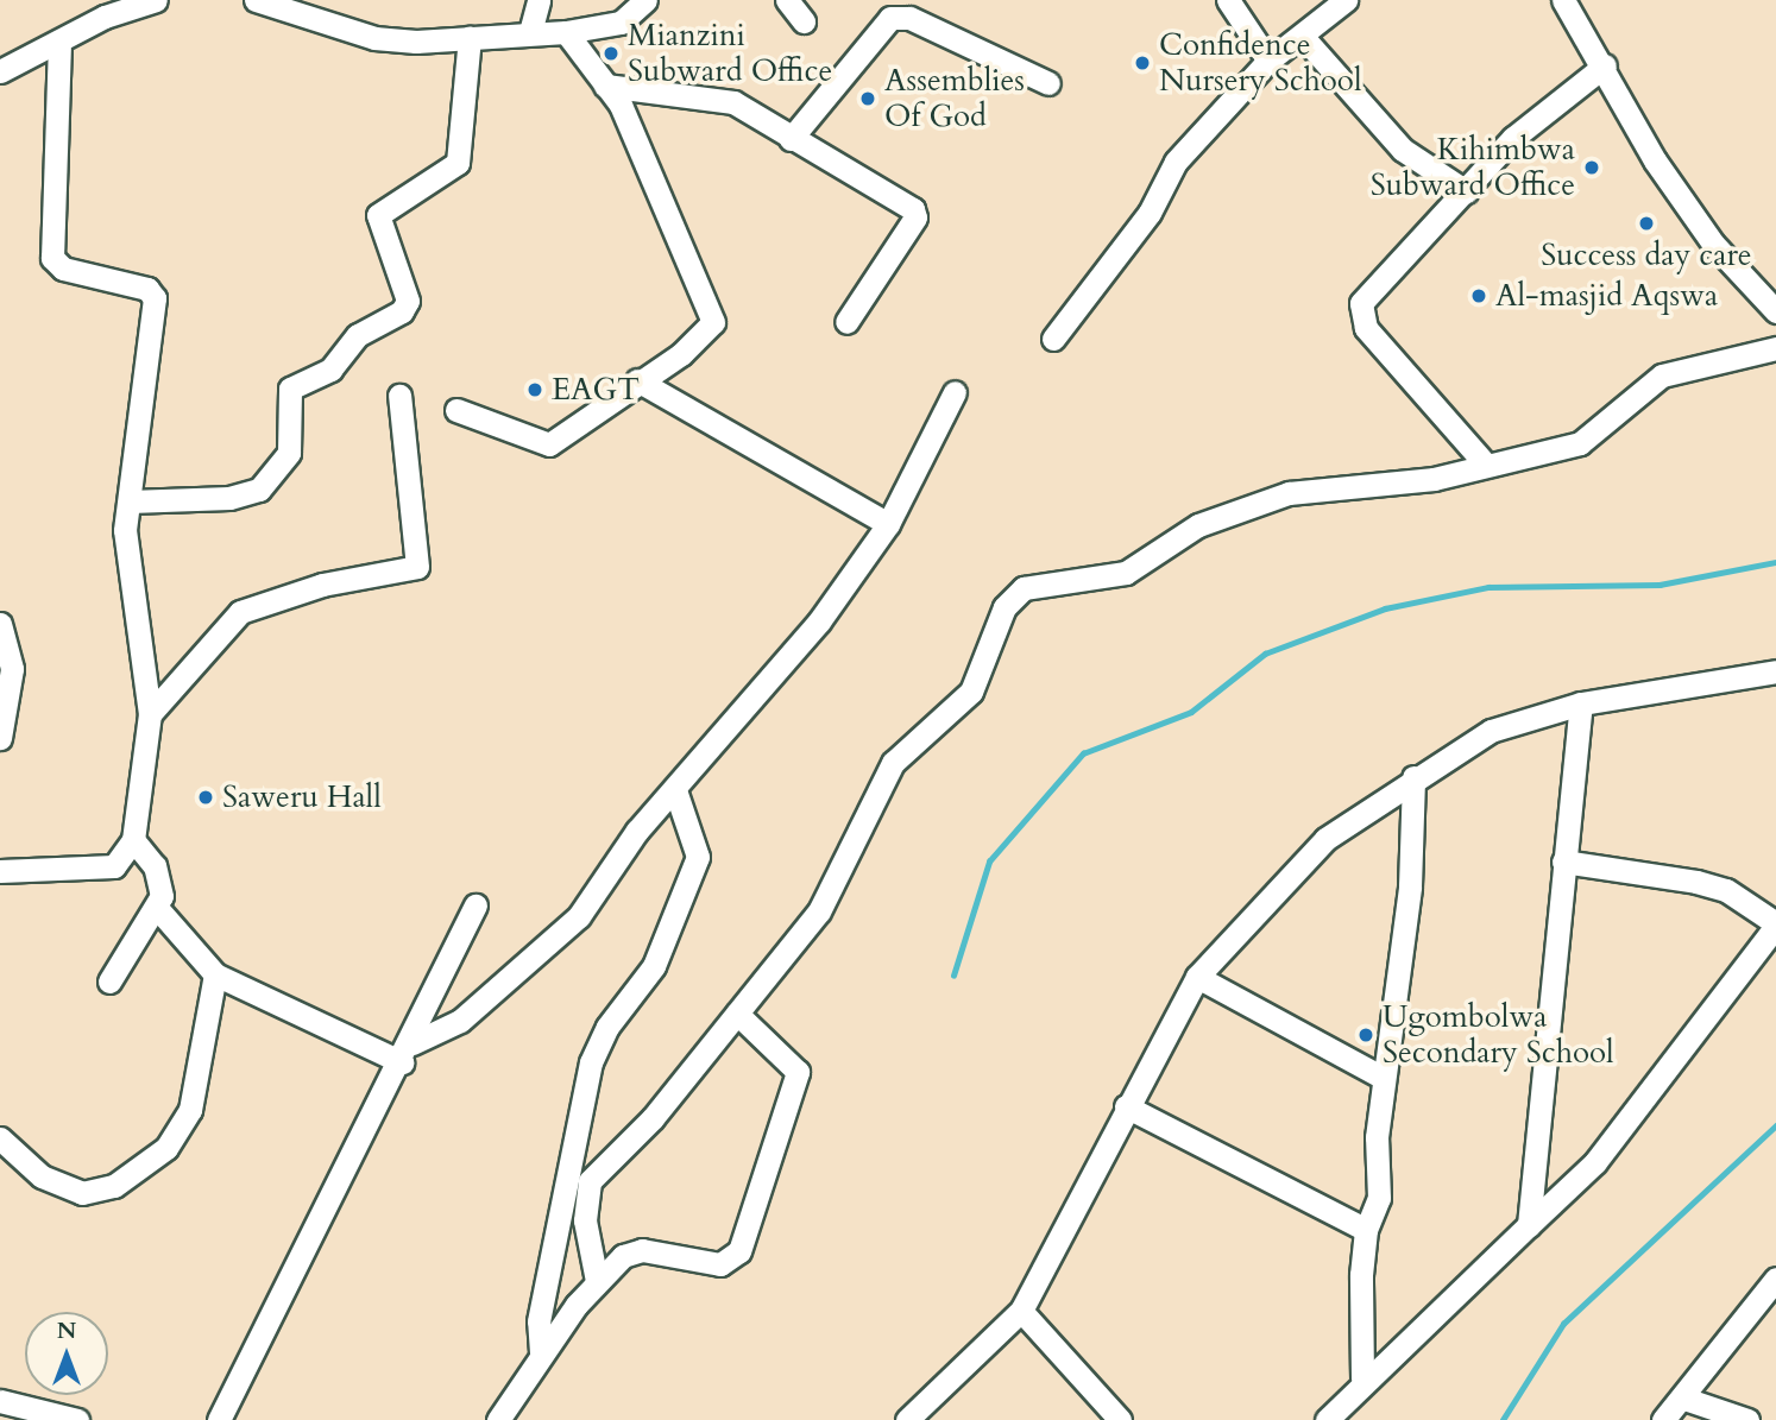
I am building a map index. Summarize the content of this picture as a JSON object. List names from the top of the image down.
{
  "places": [
    "Mianzini Subward Office",
    "Confidence Nursery School",
    "Assemblies Of God",
    "Kihimbwa Subward Office",
    "Success day care",
    "Al-masjid Aqswa",
    "EAGT",
    "Saweru Hall",
    "Ugombolwa Secondary School"
  ],
  "north": "top"
}
